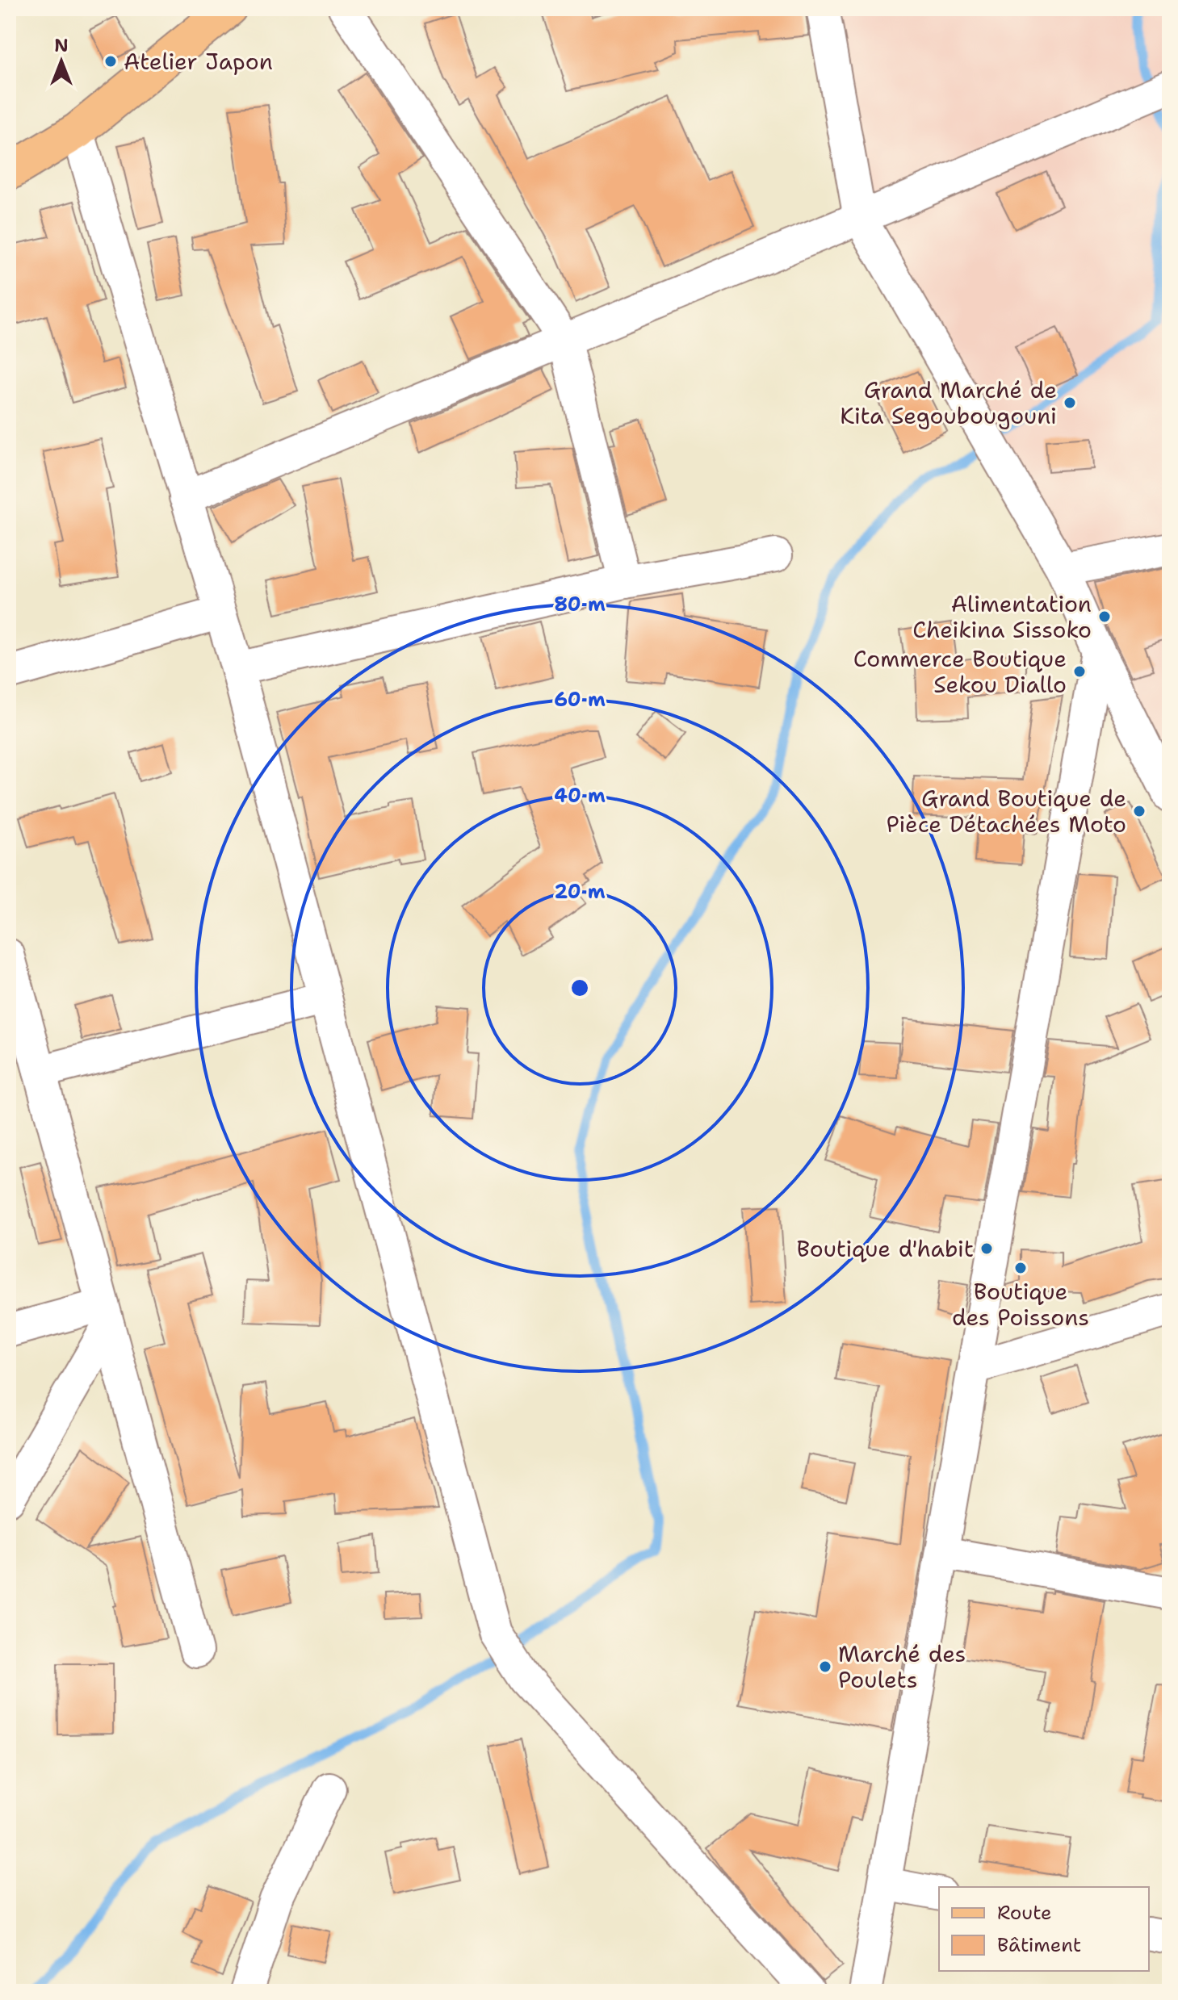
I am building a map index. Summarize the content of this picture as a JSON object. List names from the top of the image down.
{
  "places": [
    "Atelier Japon",
    "Grand Marché de Kita Segoubougouni",
    "Alimentation Cheikina Sissoko",
    "Commerce Boutique Sekou Diallo",
    "Grand Boutique de Pièce Détachées Moto",
    "Boutique d'habit",
    "Boutique des Poissons",
    "Marché des Poulets"
  ],
  "legend": ["Route", "Bâtiment"],
  "north": "top",
  "rings": [
    "80 m",
    "60 m",
    "40 m",
    "20 m"
  ]
}
